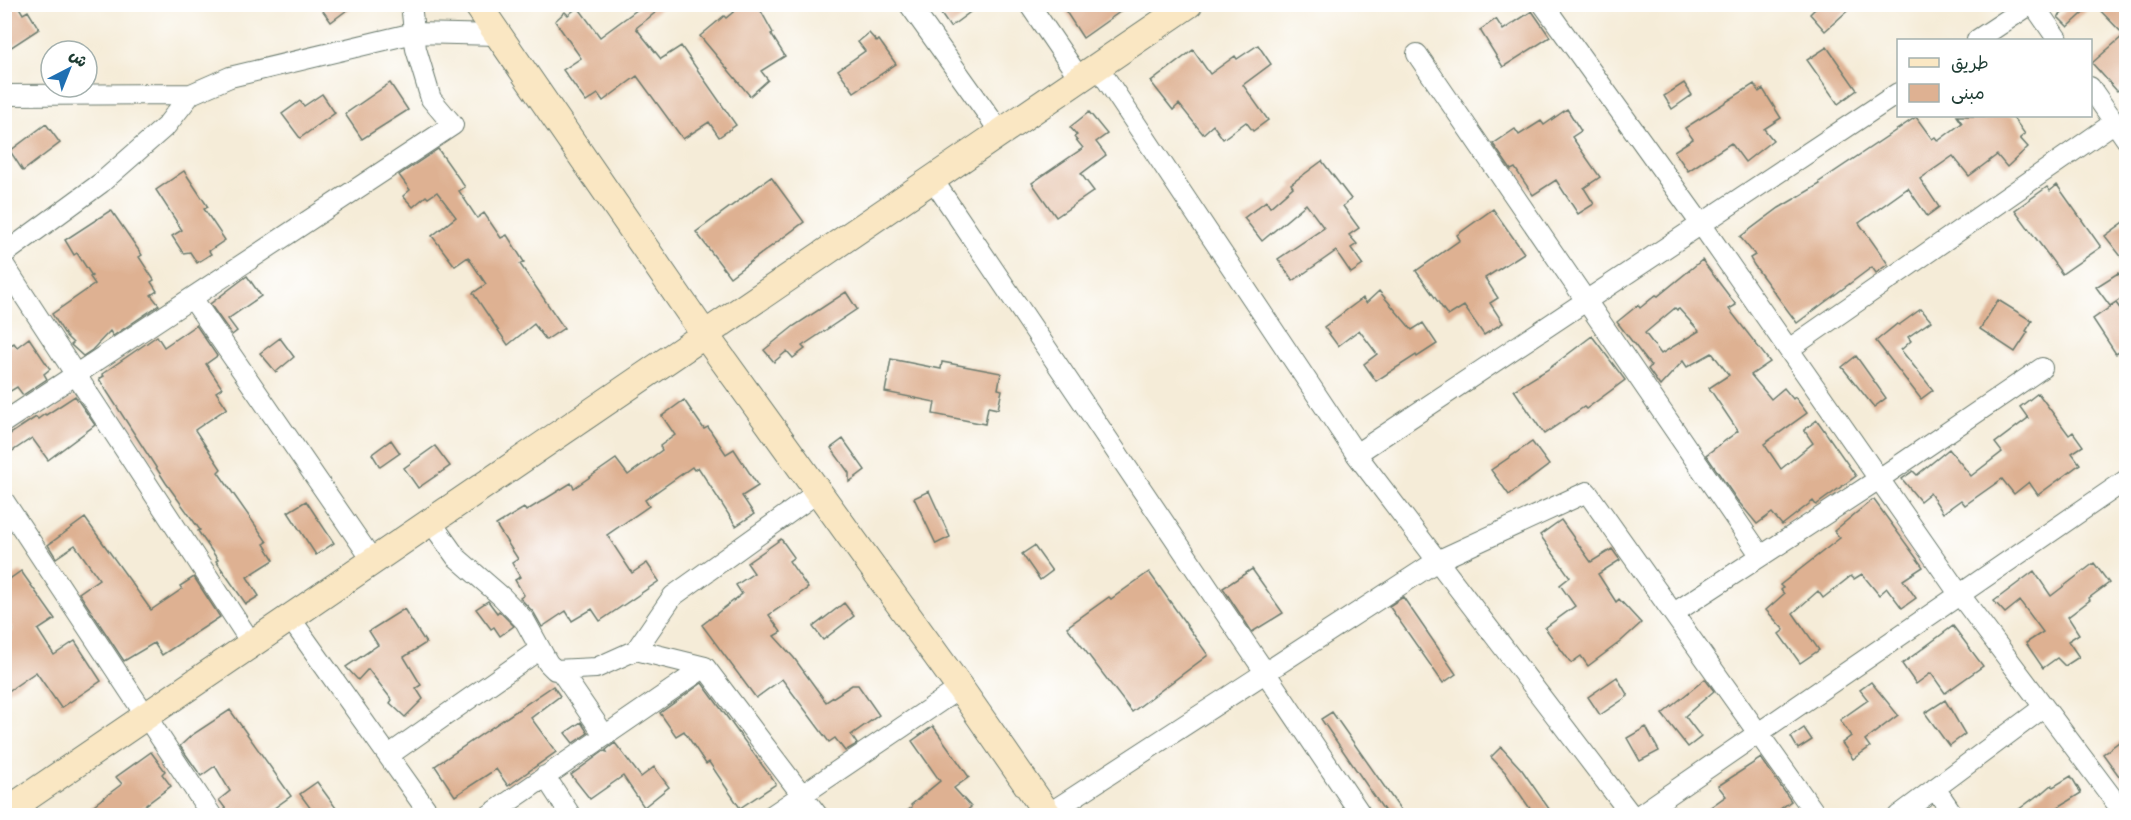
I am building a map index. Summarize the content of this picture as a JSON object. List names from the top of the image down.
{
  "legend": ["طريق", "مبنى"],
  "north": "top right"
}
